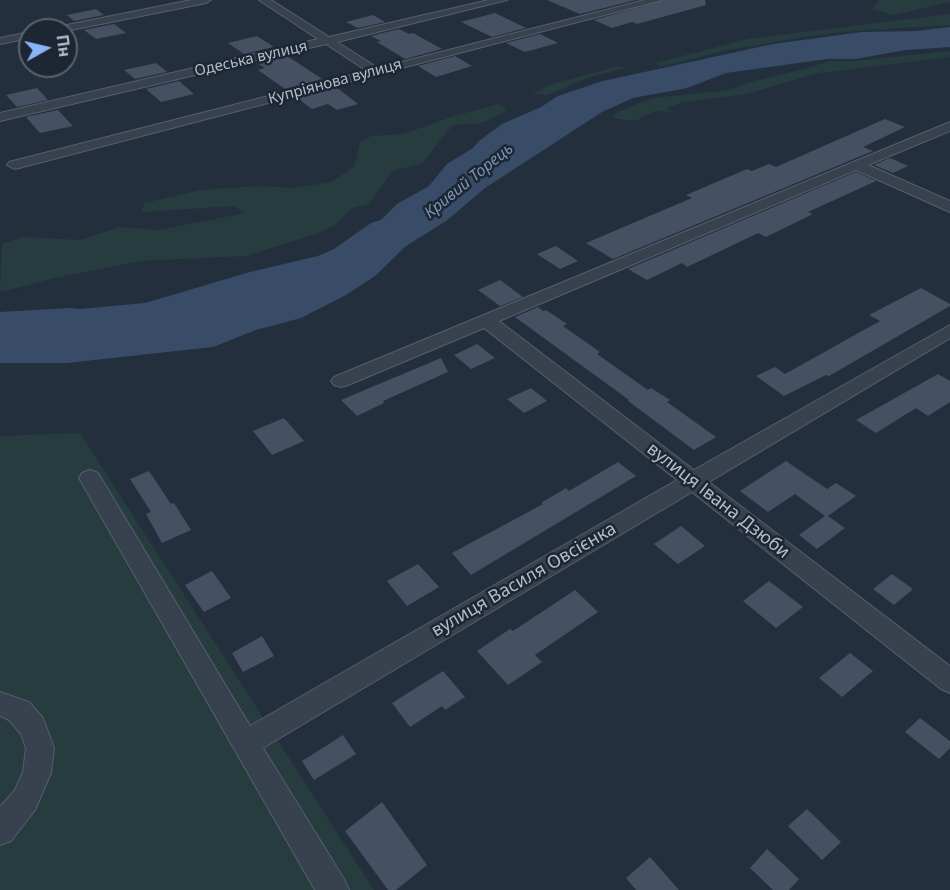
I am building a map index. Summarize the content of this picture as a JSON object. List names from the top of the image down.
{
  "streets": {
    "street": [
      "Одеська вулиця",
      "Купріянова вулиця",
      "вулиця Івана Дзюби",
      "вулиця Василя Овсієнка"
    ]
  },
  "crossings": [
    ["вулиця Івана Дзюби", "вулиця Василя Овсієнка"]
  ],
  "water": ["Кривий Торець"],
  "north": "right"
}
